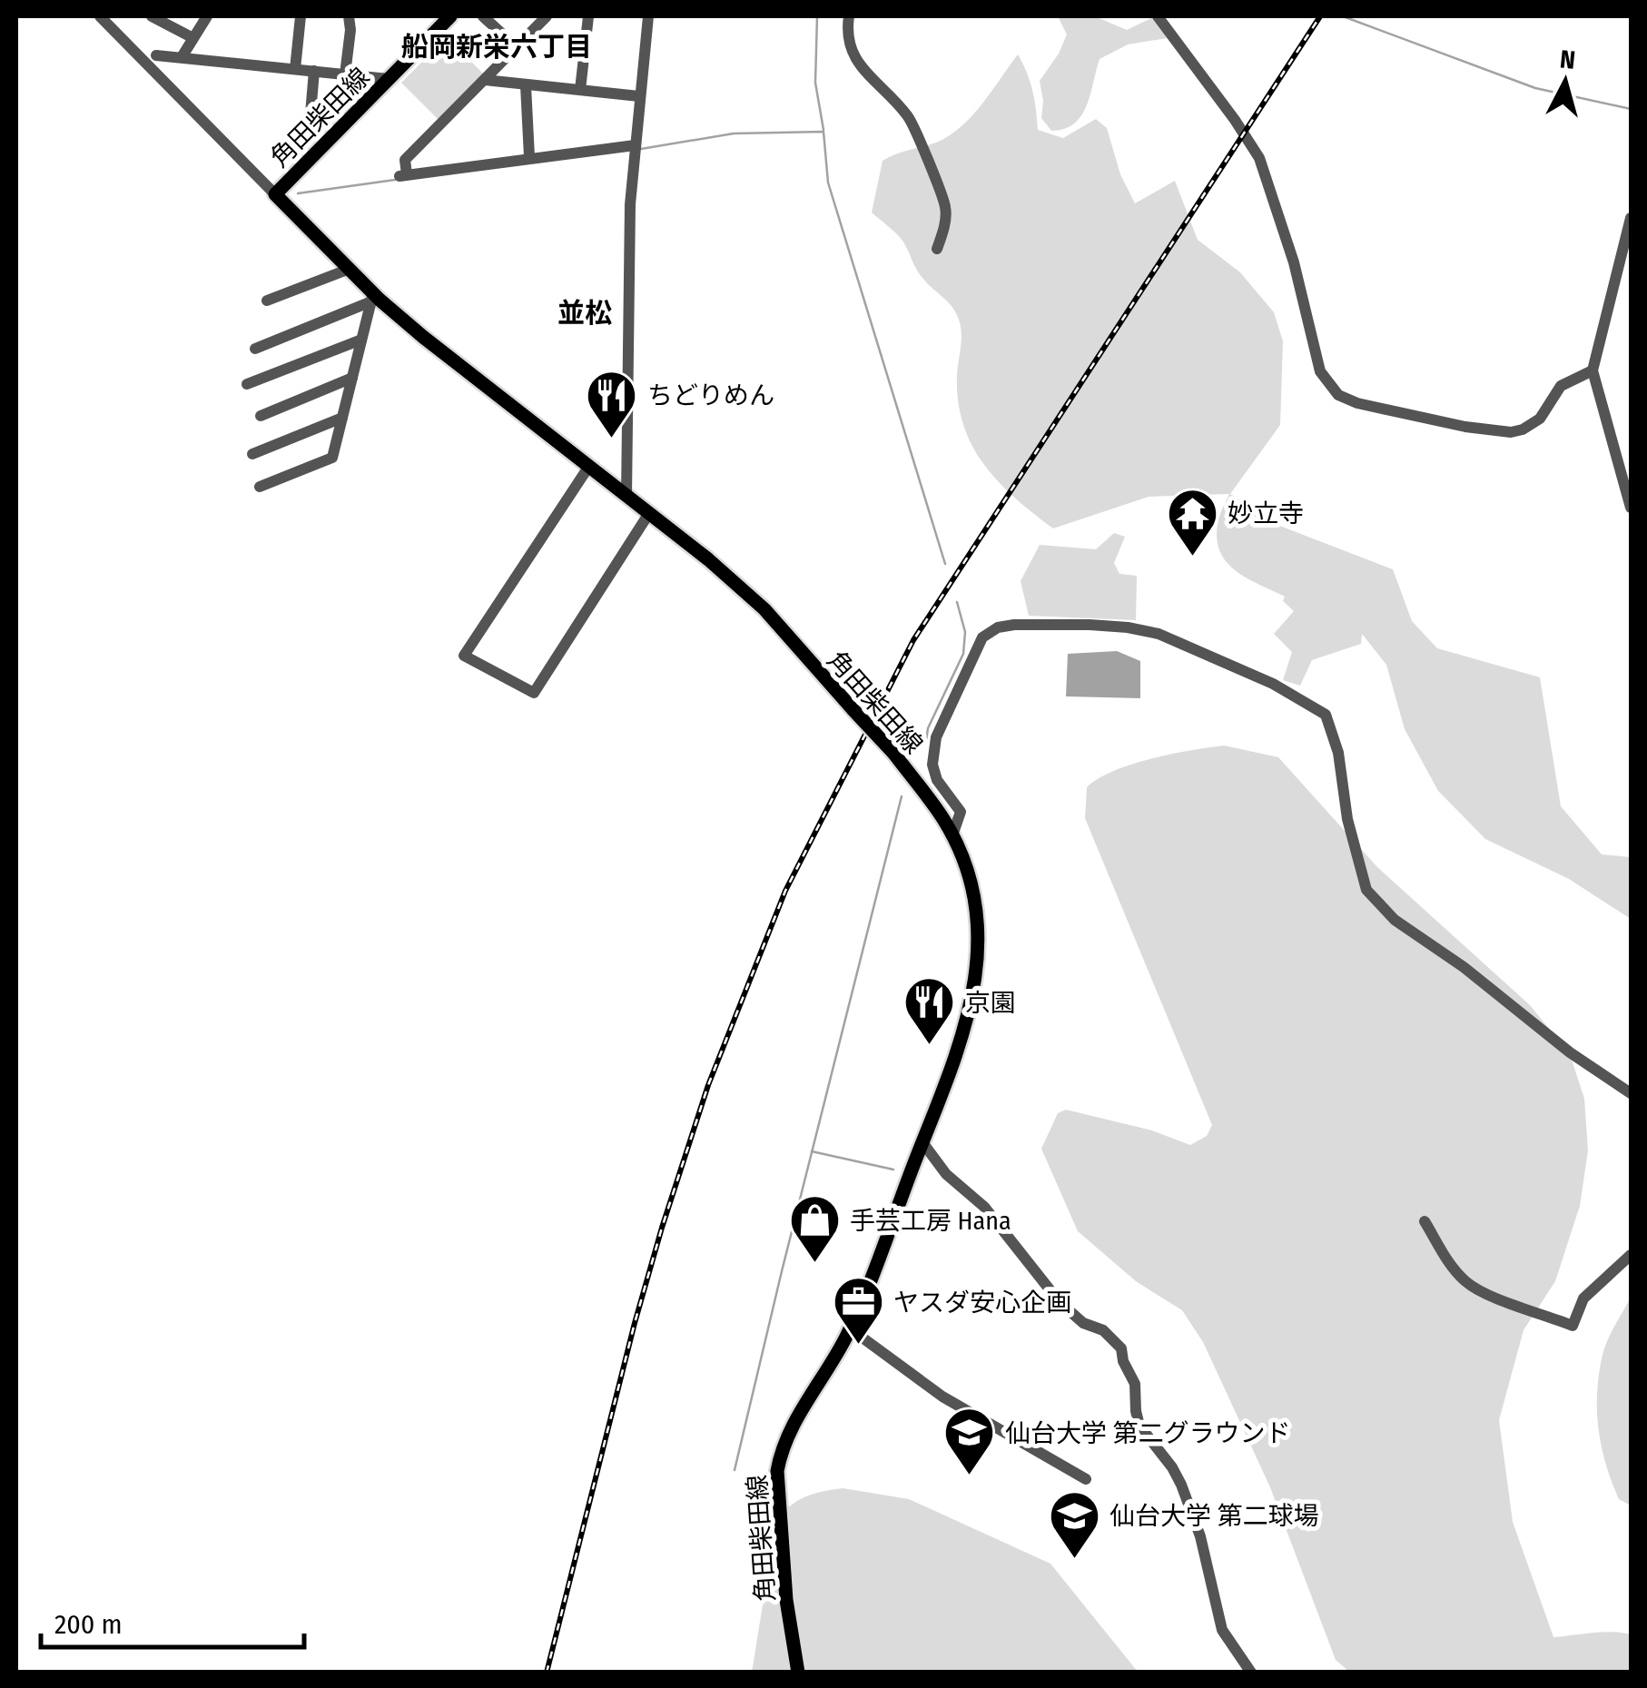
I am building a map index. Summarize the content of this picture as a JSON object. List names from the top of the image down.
{
  "streets": {
    "main road": ["角田柴田線"]
  },
  "districts": ["船岡新栄六丁目", "並松"],
  "places": {
    "restaurant": ["ちどりめん", "京園"],
    "temple": ["妙立寺"],
    "shop": ["手芸工房 Hana"],
    "office": ["ヤスダ安心企画"],
    "school or university": ["仙台大学 第二グラウンド", "仙台大学 第二球場"]
  },
  "scale_bar": "200 m",
  "north": "top"
}
